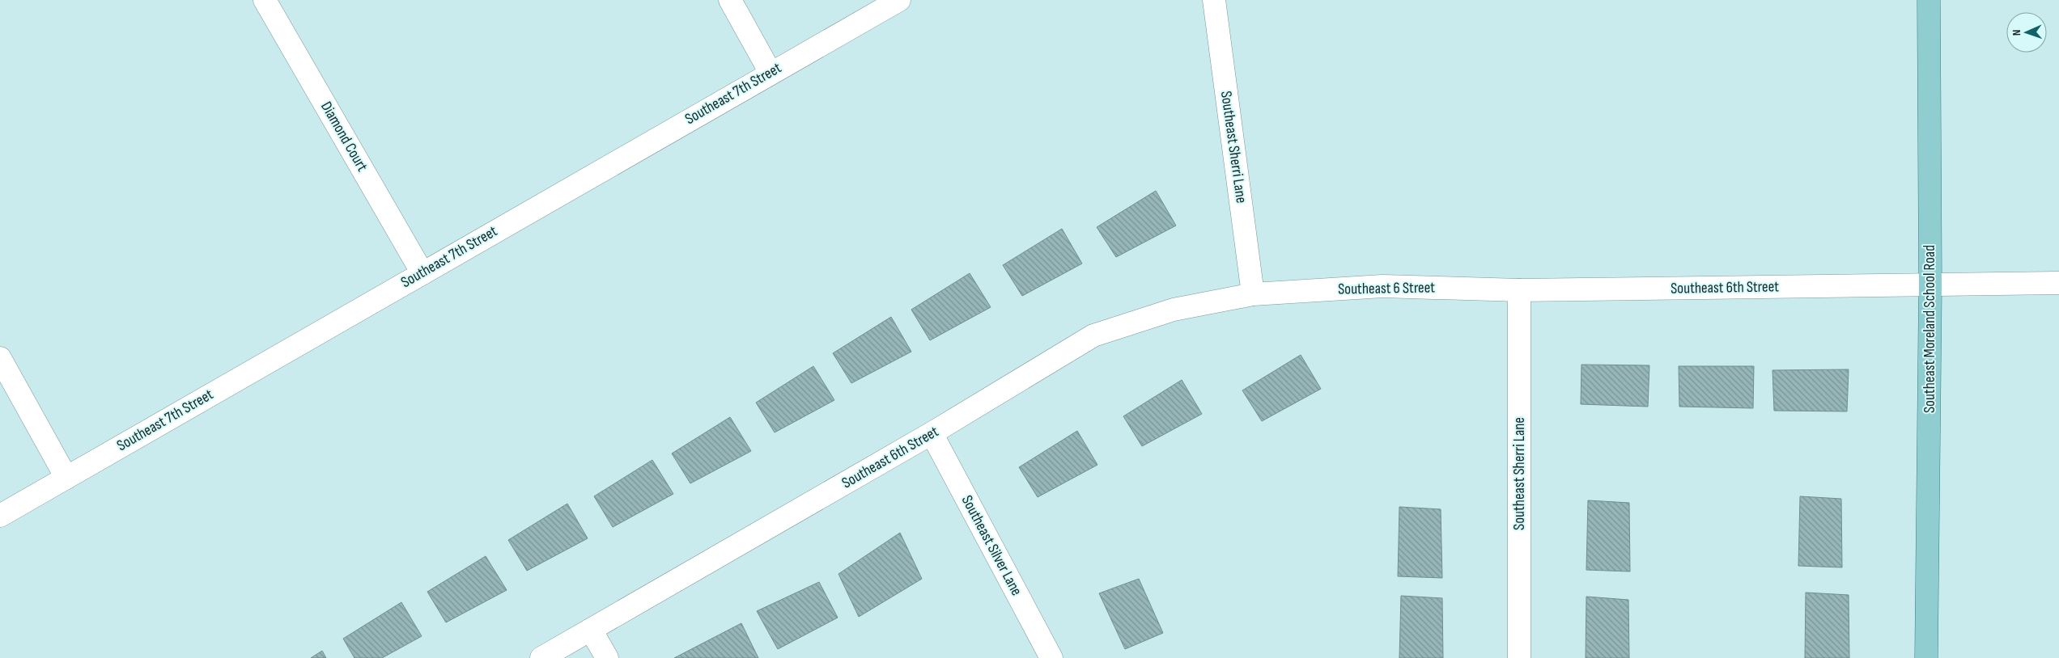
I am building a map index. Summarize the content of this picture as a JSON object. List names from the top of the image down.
{
  "streets": {
    "main road": ["Southeast Moreland School Road"],
    "street": [
      "Southeast 7th Street",
      "Diamond Court",
      "Southeast Sherri Lane",
      "Southeast 6th Street",
      "Southeast 6 Street",
      "Southeast Silver Lane"
    ]
  },
  "crossings": [
    ["Southeast 7th Street", "Diamond Court"],
    ["Southeast Sherri Lane", "Southeast 6th Street"],
    ["Southeast Sherri Lane", "Southeast 6 Street"],
    ["Southeast 6th Street", "Southeast 6 Street"],
    ["Southeast 6th Street", "Southeast Moreland School Road"],
    ["Southeast 6th Street", "Southeast Silver Lane"]
  ],
  "north": "left"
}
